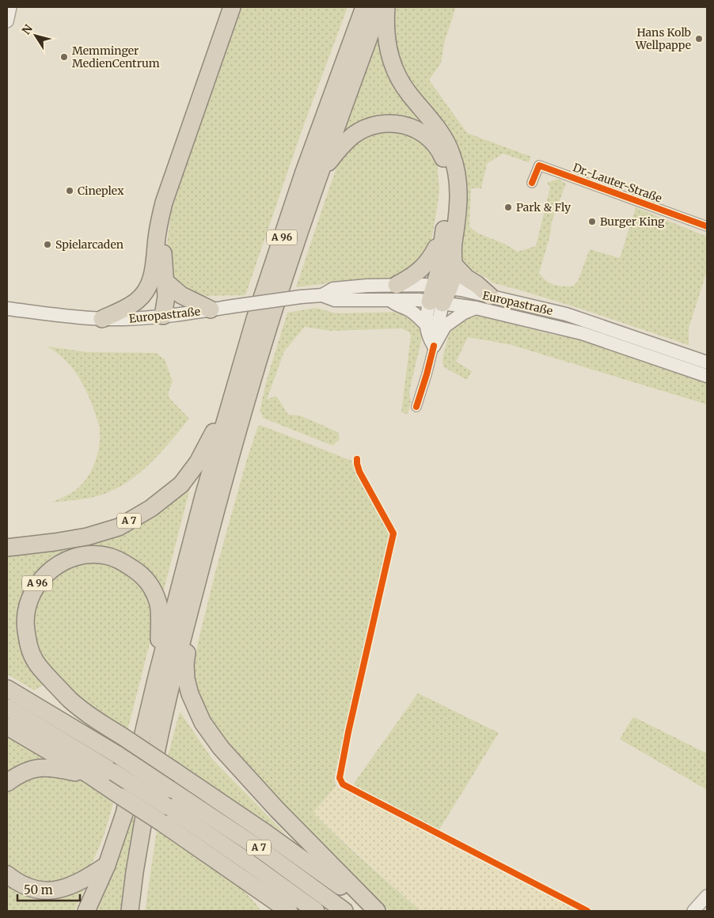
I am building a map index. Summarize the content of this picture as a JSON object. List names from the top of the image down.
{
  "streets": {
    "highway": ["A 96", "A 7"],
    "main road": ["Europastraße"],
    "street": ["Dr.-Lauter-Straße"]
  },
  "crossings": [
    ["A 96", "A 7"]
  ],
  "places": [
    "Hans Kolb Wellpappe",
    "Memminger MedienCentrum",
    "Cineplex",
    "Park & Fly",
    "Burger King",
    "Spielarcaden"
  ],
  "scale_bar": "50 m",
  "north": "top left"
}
